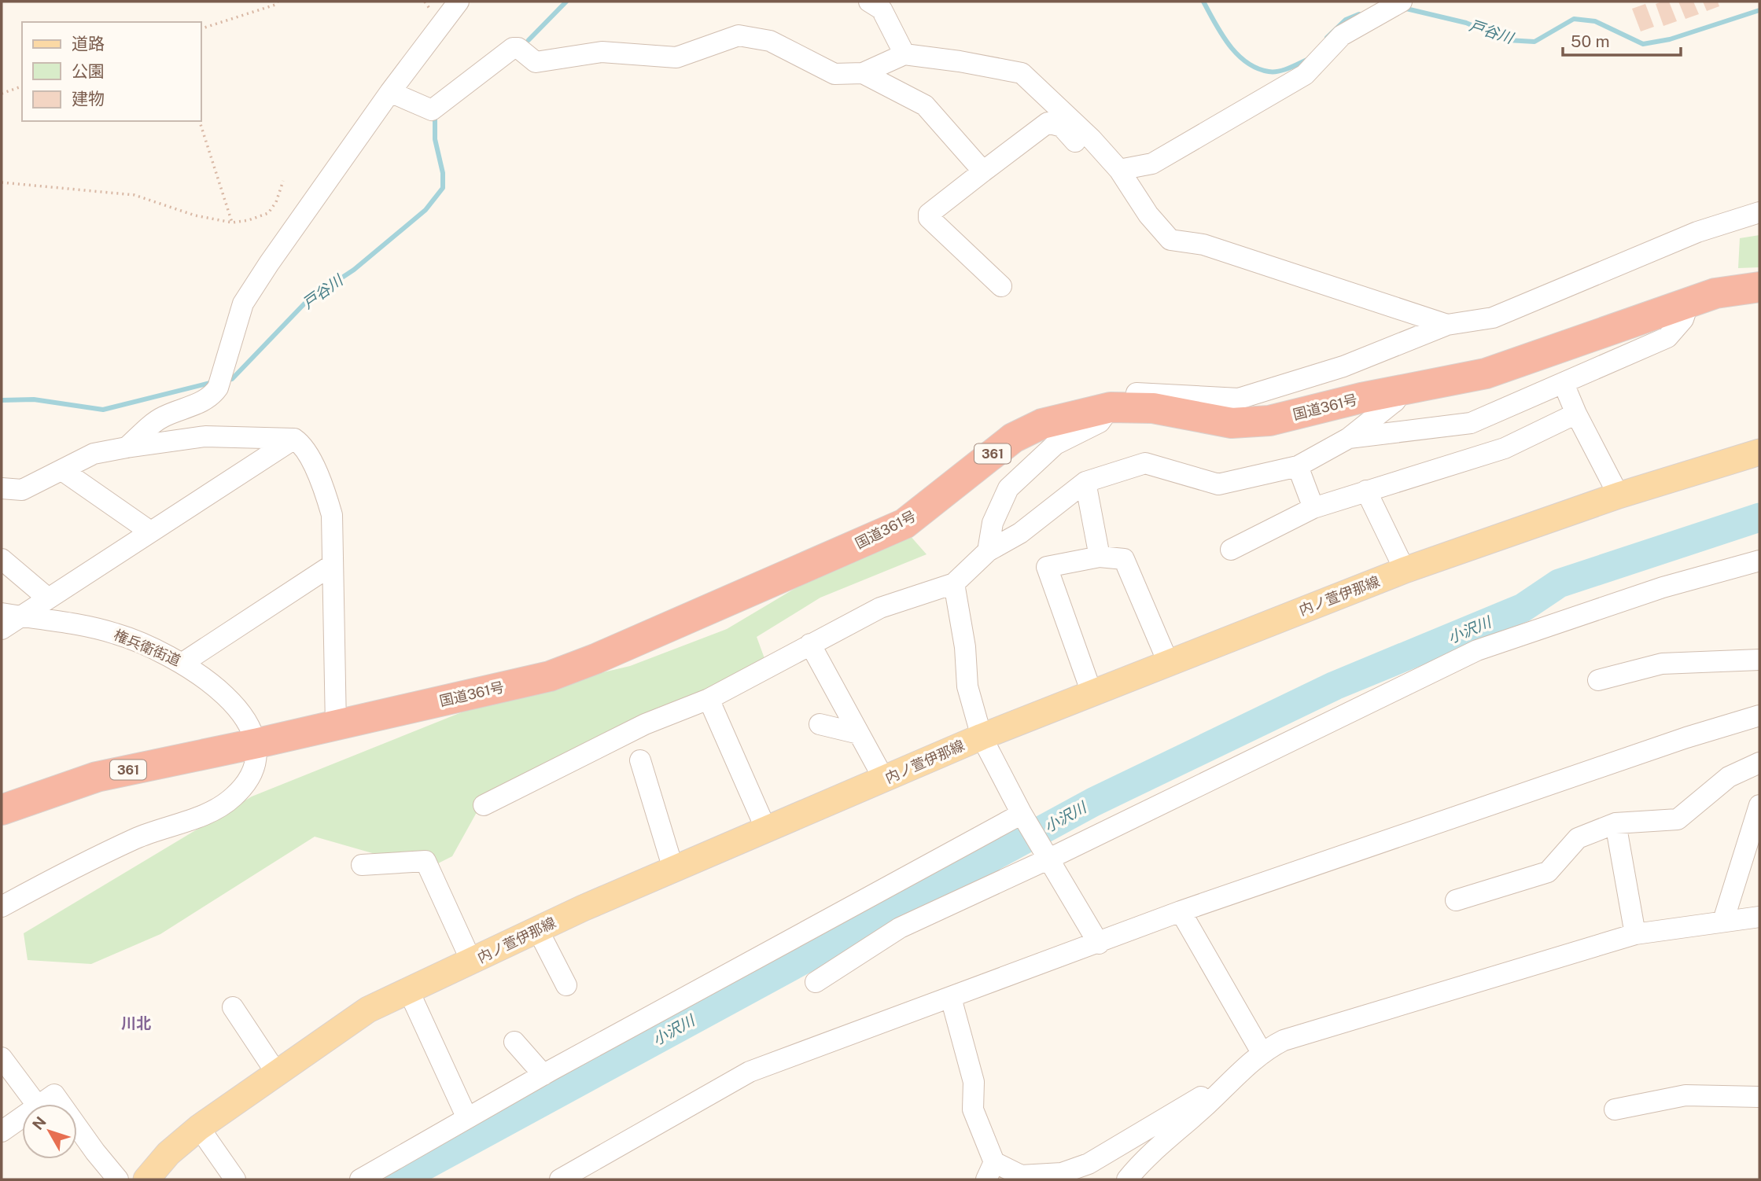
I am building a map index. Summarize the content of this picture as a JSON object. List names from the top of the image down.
{
  "streets": {
    "highway": ["国道361号", "361"],
    "main road": ["内ノ萱伊那線"],
    "street": ["権兵衛街道"]
  },
  "crossings": [
    ["国道361号", "権兵衛街道"]
  ],
  "districts": ["川北"],
  "water": ["戸谷川", "小沢川"],
  "legend": ["道路", "公園", "建物"],
  "scale_bar": "50 m",
  "north": "top left"
}
